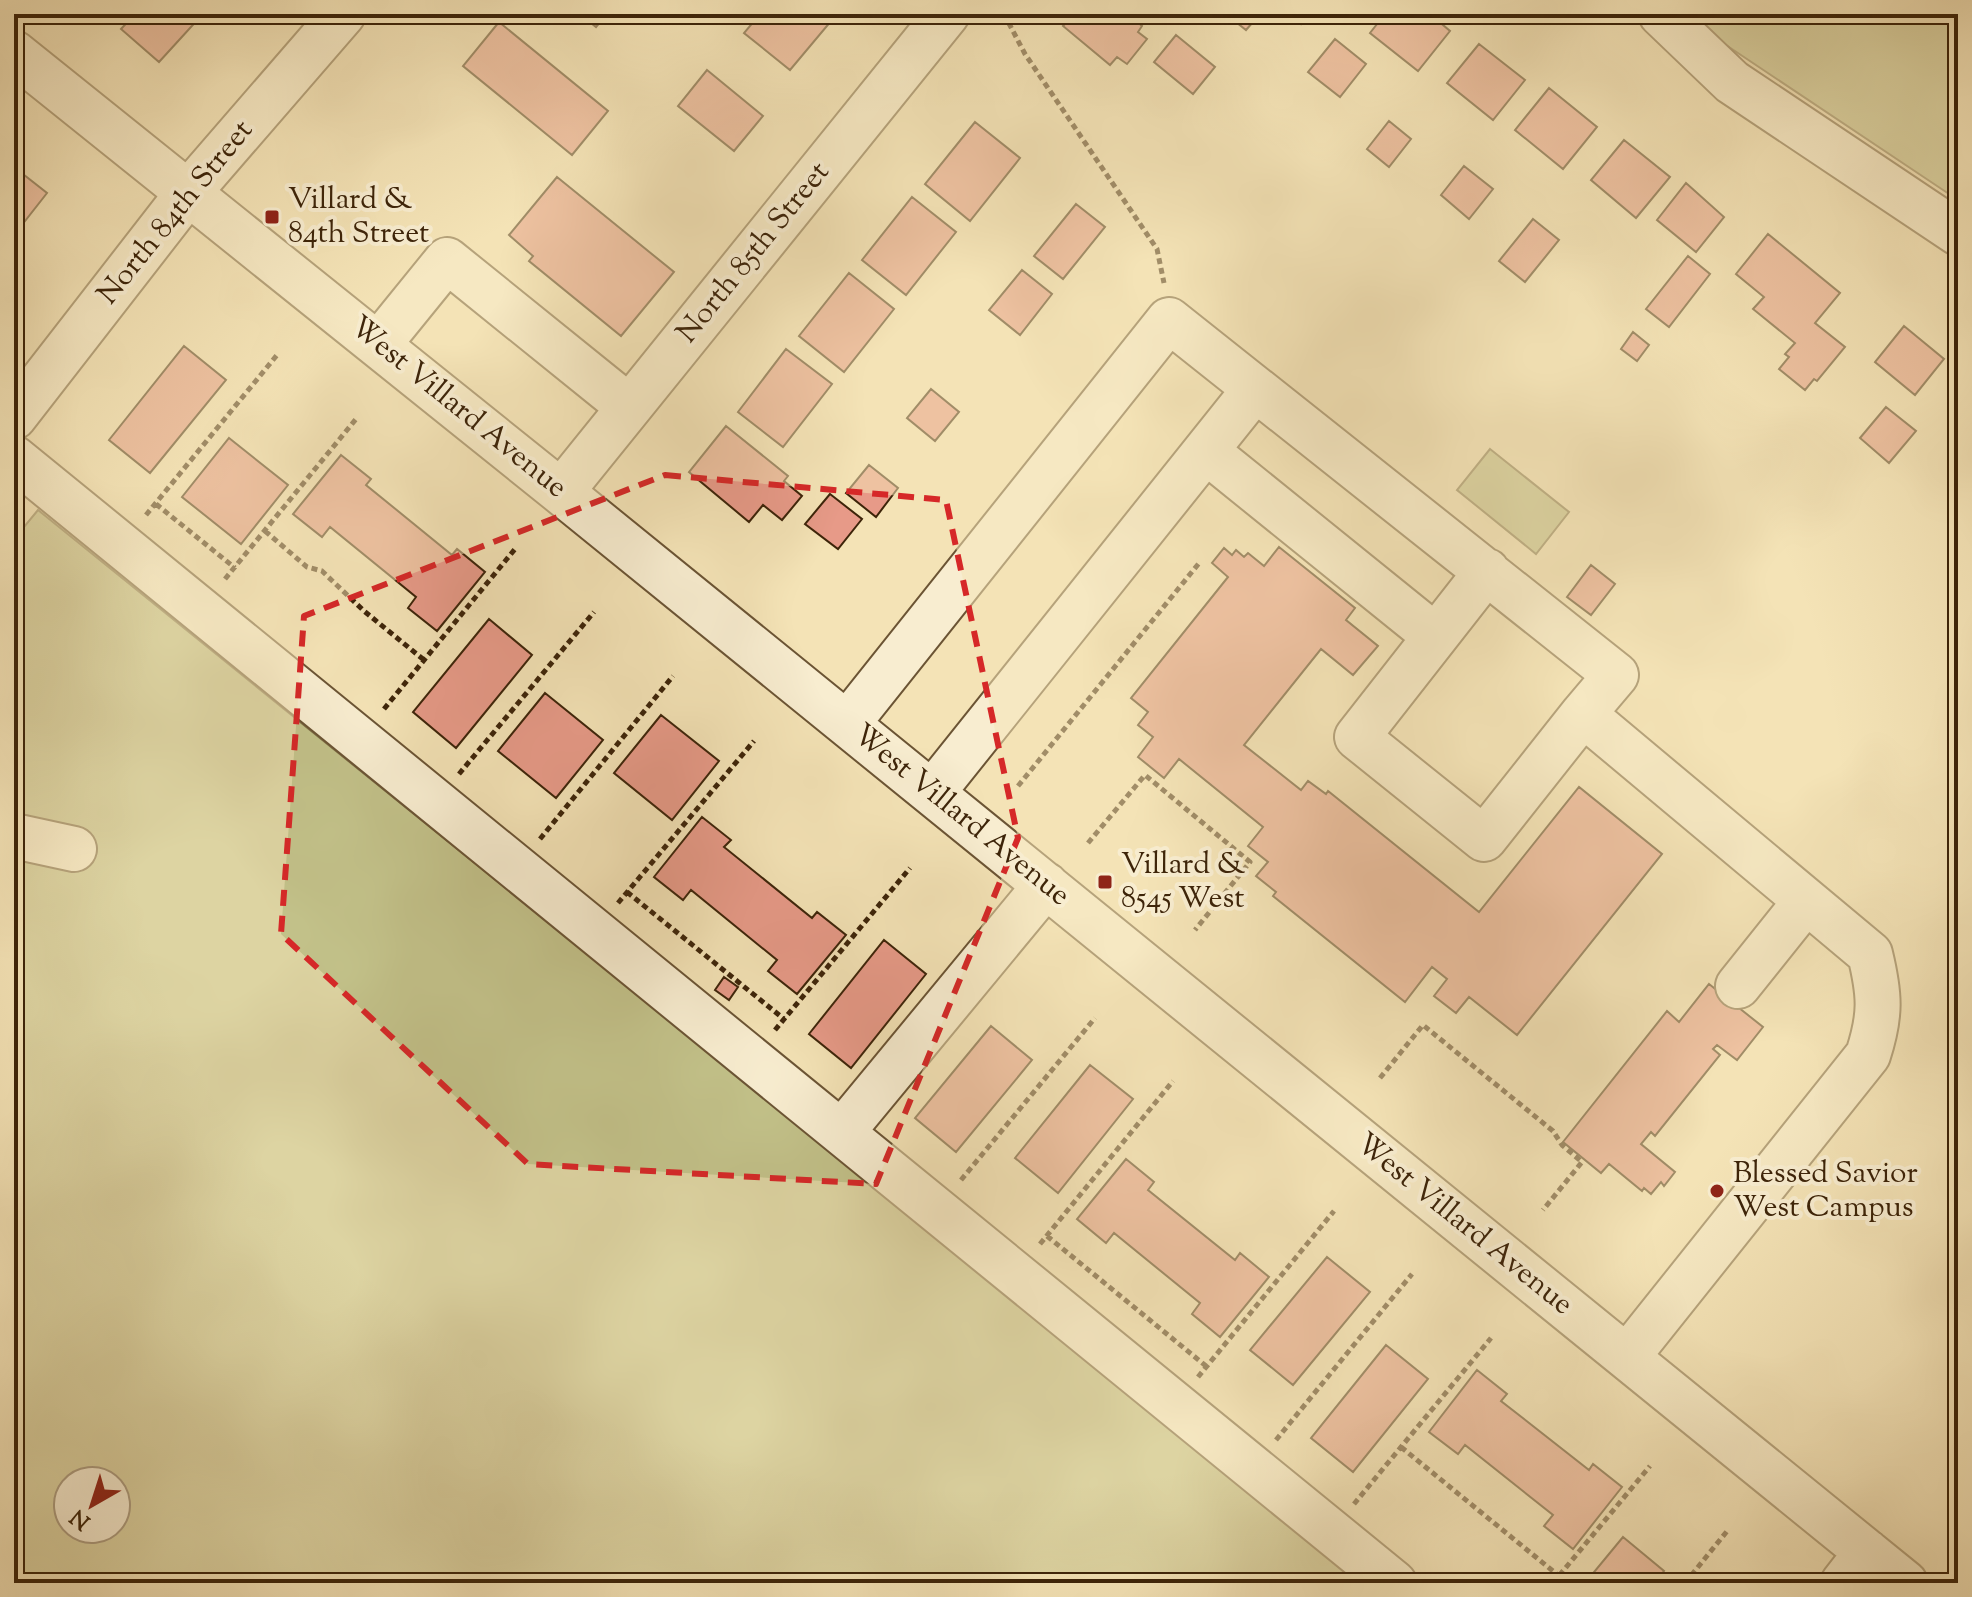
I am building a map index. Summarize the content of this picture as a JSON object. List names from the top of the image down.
{
  "streets": {
    "street": ["North 84th Street", "North 85th Street", "West Villard Avenue"]
  },
  "crossings": [
    ["North 84th Street", "West Villard Avenue"],
    ["North 85th Street", "West Villard Avenue"]
  ],
  "places": {
    "transit": ["Villard & 84th Street", "Villard & 8545 West"],
    "other": ["Blessed Savior West Campus"]
  },
  "north": "bottom left"
}
